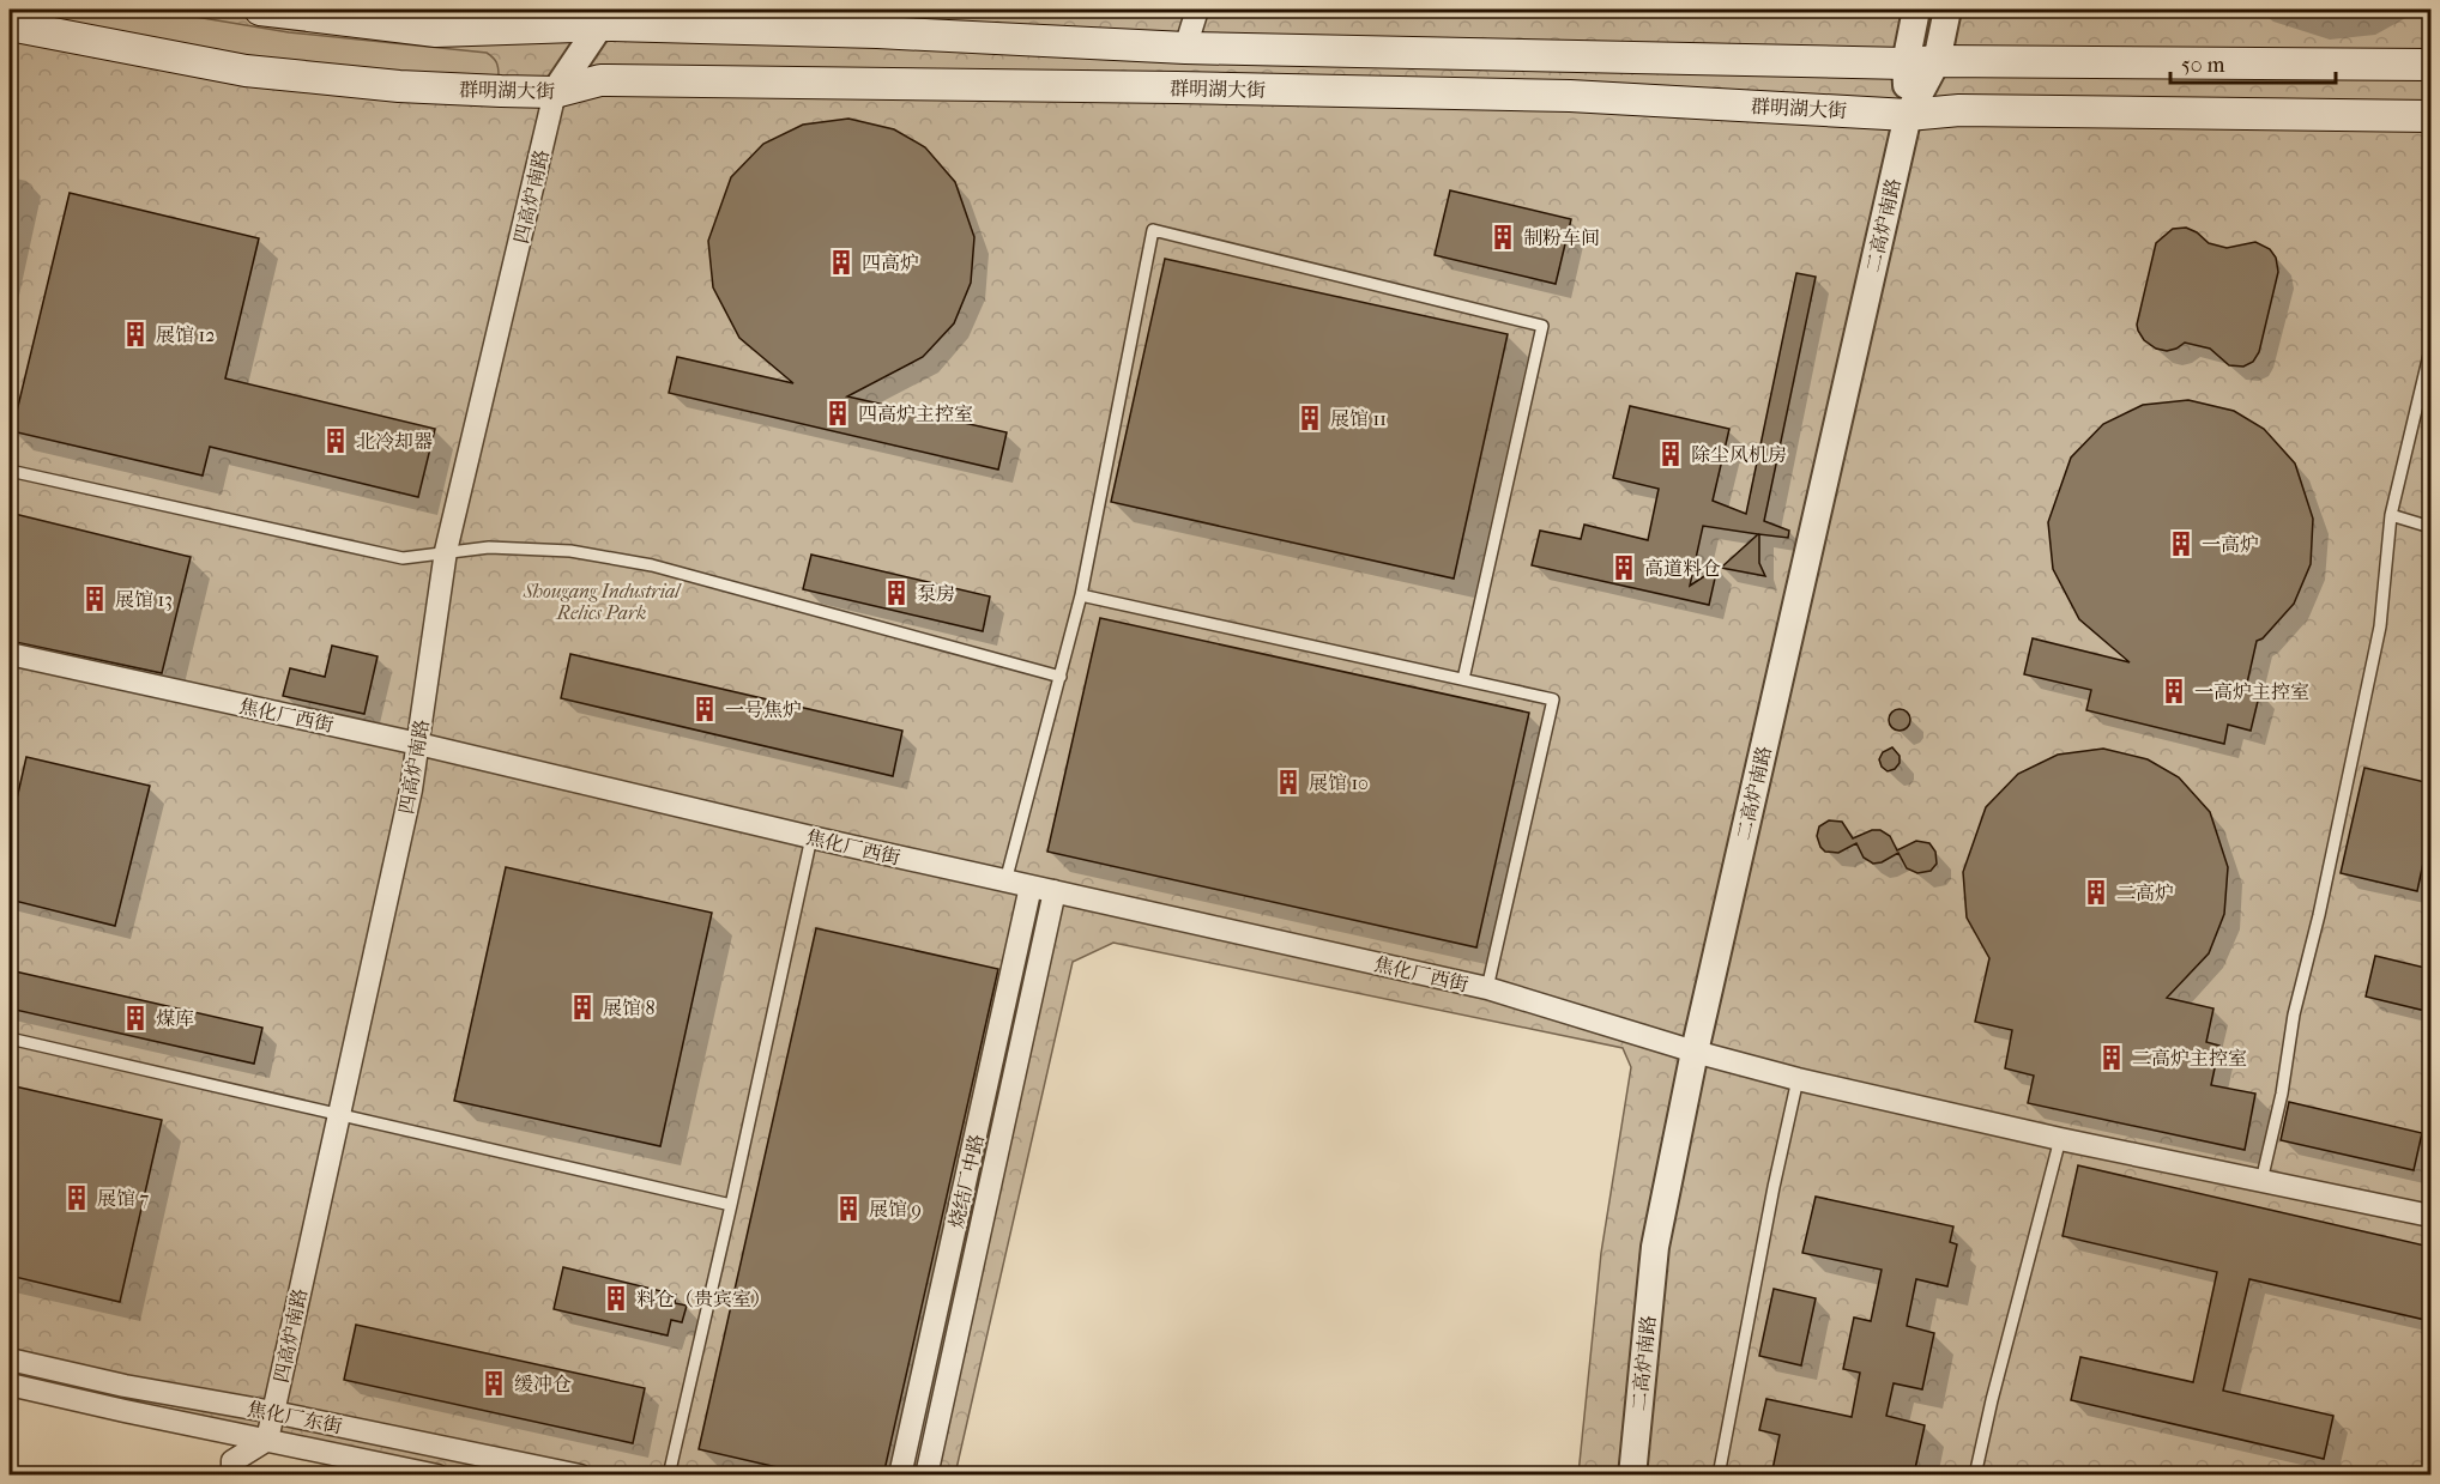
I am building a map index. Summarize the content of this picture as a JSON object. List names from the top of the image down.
{
  "streets": {
    "main road": ["群明湖大街"],
    "street": [
      "四高炉南路",
      "二高炉南路",
      "焦化厂西街",
      "烧结厂中路",
      "焦化厂东街"
    ]
  },
  "crossings": [
    ["群明湖大街", "四高炉南路"],
    ["群明湖大街", "二高炉南路"],
    ["四高炉南路", "焦化厂西街"],
    ["四高炉南路", "焦化厂东街"],
    ["二高炉南路", "焦化厂西街"],
    ["焦化厂西街", "烧结厂中路"]
  ],
  "parks": ["Shougang Industrial Relics Park"],
  "places": {
    "building": [
      "制粉车间",
      "四高炉",
      "展馆 12",
      "四高炉主控室",
      "展馆 11",
      "北冷却器",
      "除尘风机房",
      "一高炉",
      "高道料仓",
      "泵房",
      "展馆 13",
      "一高炉主控室",
      "一号焦炉",
      "展馆 10",
      "二高炉",
      "展馆 8",
      "煤库",
      "二高炉主控室",
      "展馆 7",
      "展馆 9",
      "料仓（贵宾室）",
      "缓冲仓"
    ]
  },
  "scale_bar": "50 m"
}
